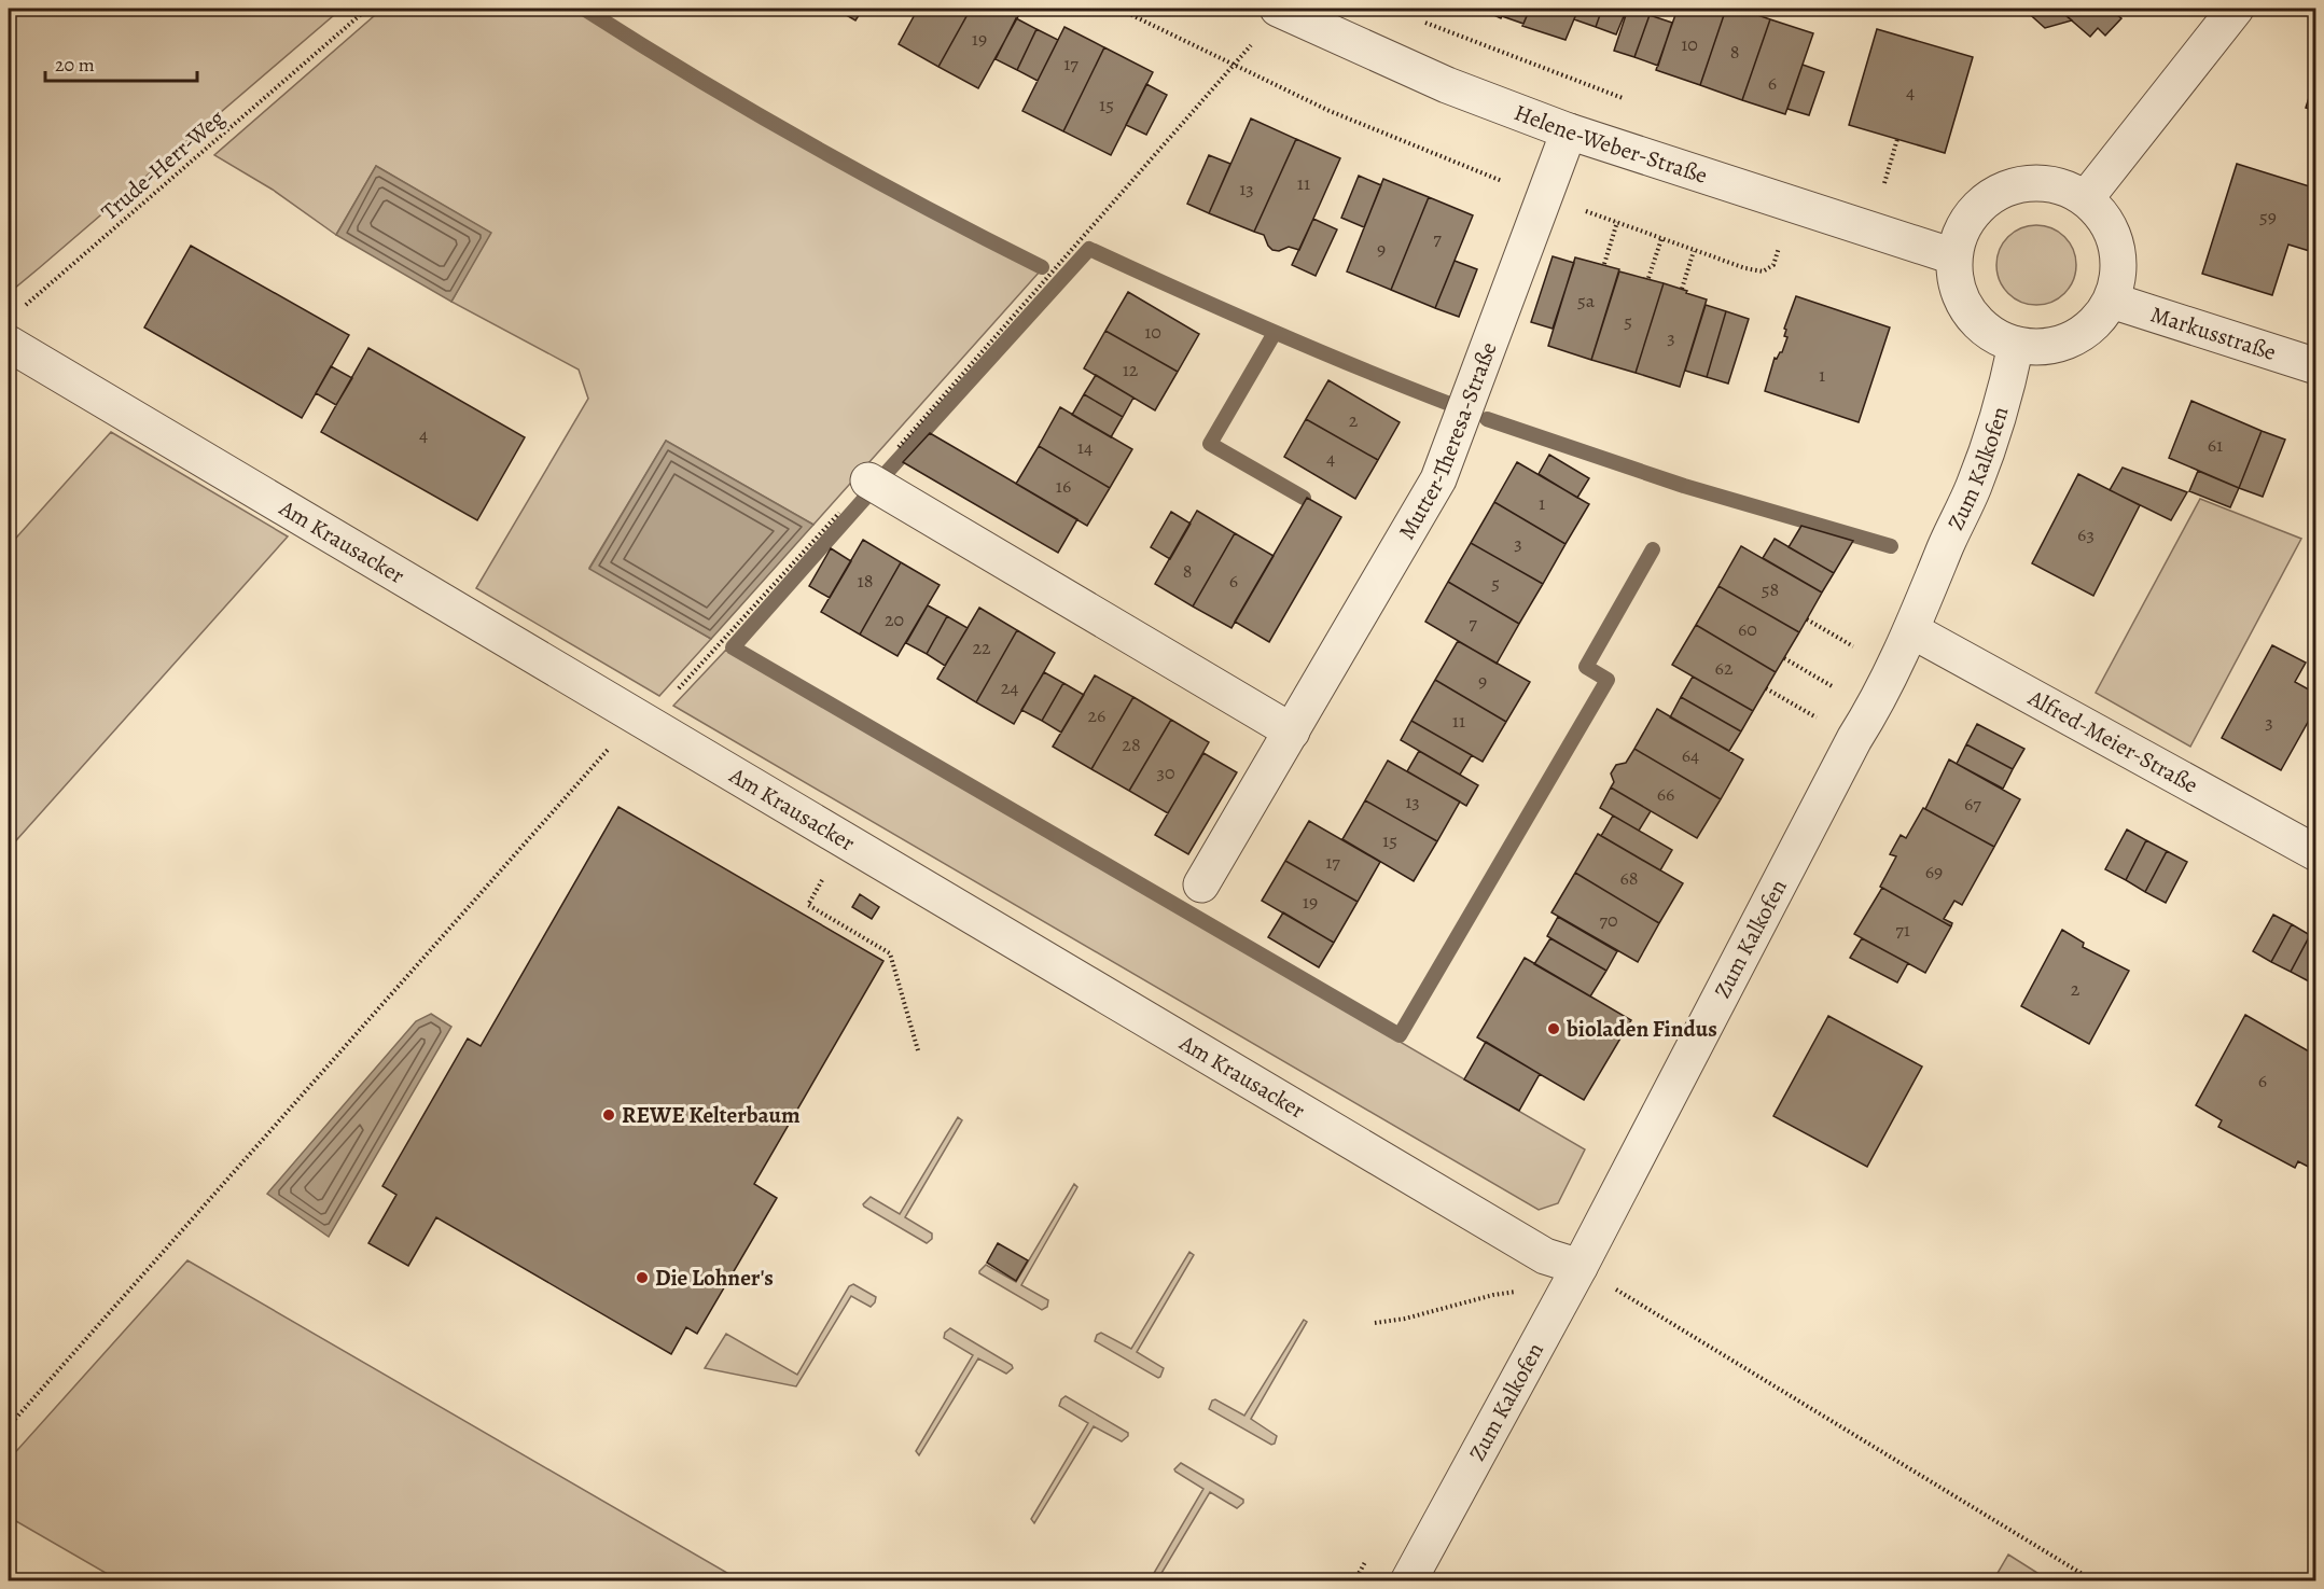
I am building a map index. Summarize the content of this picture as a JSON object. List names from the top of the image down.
{
  "streets": {
    "street": [
      "Helene-Weber-Straße",
      "Markusstraße",
      "Mutter-Theresa-Straße",
      "Zum Kalkofen",
      "Am Krausacker",
      "Alfred-Meier-Straße"
    ],
    "path": ["Trude-Herr-Weg"]
  },
  "crossings": [
    ["Helene-Weber-Straße", "Markusstraße"],
    ["Helene-Weber-Straße", "Mutter-Theresa-Straße"],
    ["Helene-Weber-Straße", "Zum Kalkofen"],
    ["Markusstraße", "Zum Kalkofen"],
    ["Zum Kalkofen", "Am Krausacker"],
    ["Zum Kalkofen", "Alfred-Meier-Straße"]
  ],
  "places": ["bioladen Findus", "REWE Kelterbaum", "Die Lohner's"],
  "house_numbers": [
    "19",
    "10",
    "8",
    "17",
    "6",
    "4",
    "15",
    "11",
    "13",
    "59",
    "7",
    "9",
    "5a",
    "5",
    "10",
    "3",
    "12",
    "1",
    "2",
    "4",
    "61",
    "14",
    "4",
    "16",
    "1",
    "63",
    "3",
    "8",
    "18",
    "6",
    "5",
    "58",
    "20",
    "7",
    "60",
    "22",
    "62",
    "9",
    "24",
    "26",
    "11",
    "3",
    "28",
    "64",
    "30",
    "66",
    "13",
    "67",
    "15",
    "17",
    "69",
    "68",
    "19",
    "70",
    "71",
    "2",
    "6"
  ],
  "scale_bar": "20 m"
}
